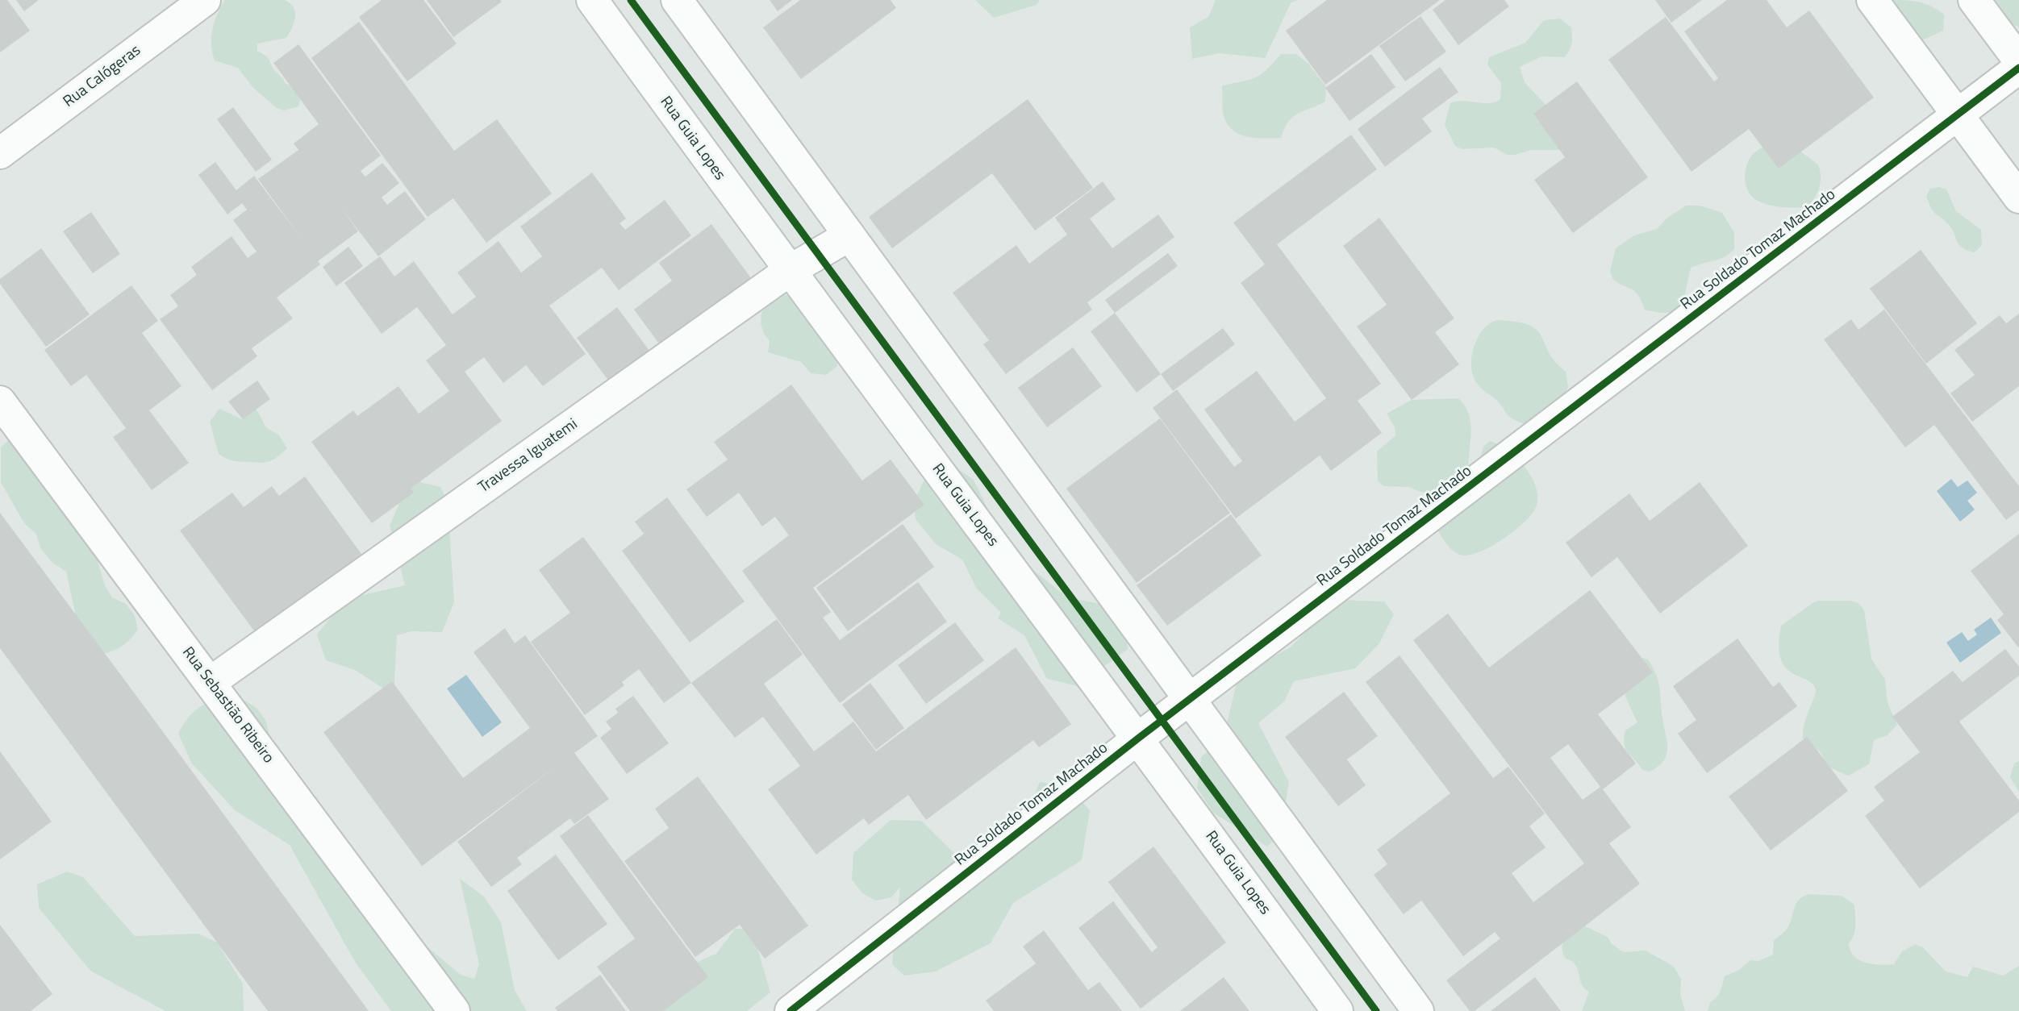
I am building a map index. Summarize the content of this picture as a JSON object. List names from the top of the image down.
{
  "streets": {
    "street": [
      "Rua Calógeras",
      "Rua Guia Lopes",
      "Rua Soldado Tomaz Machado",
      "Travessa Iguatemi",
      "Rua Sebastião Ribeiro"
    ]
  },
  "crossings": [
    ["Rua Guia Lopes", "Rua Soldado Tomaz Machado"],
    ["Rua Guia Lopes", "Travessa Iguatemi"],
    ["Travessa Iguatemi", "Rua Sebastião Ribeiro"]
  ]
}
